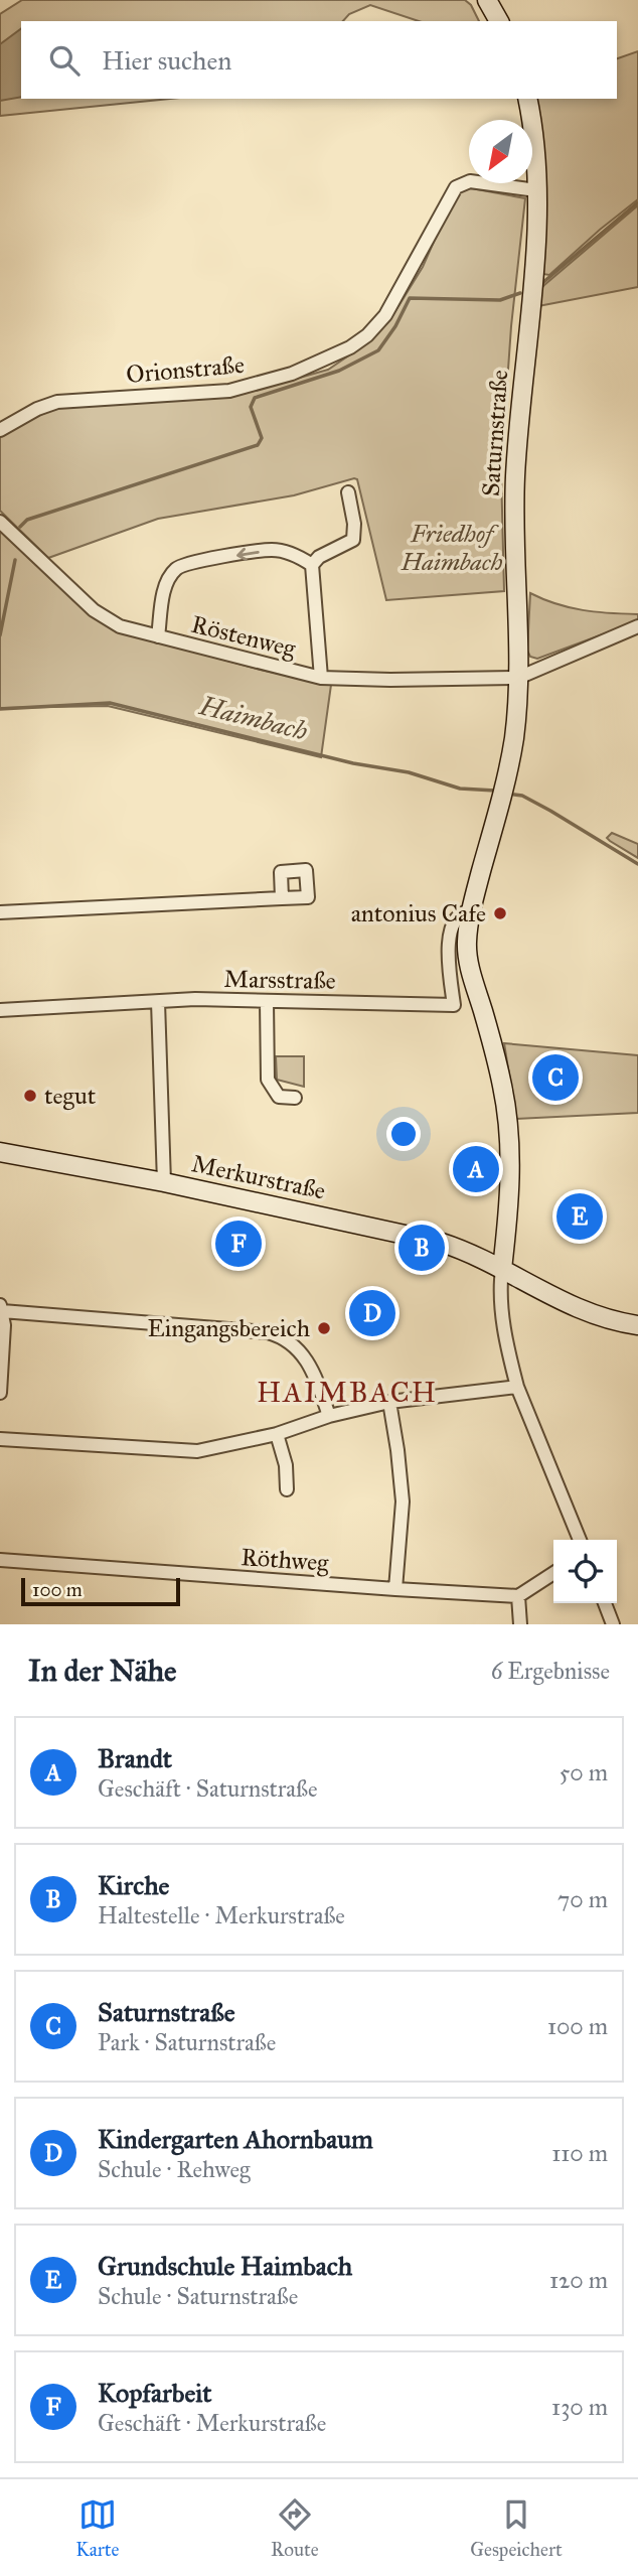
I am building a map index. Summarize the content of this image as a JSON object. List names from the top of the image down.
{
  "streets": {
    "street": [
      "Orionstraße",
      "Saturnstraße",
      "Röstenweg",
      "Marsstraße",
      "Merkurstraße",
      "Röthweg"
    ]
  },
  "crossings": [
    ["Orionstraße", "Saturnstraße"],
    ["Saturnstraße", "Röstenweg"],
    ["Saturnstraße", "Marsstraße"],
    ["Saturnstraße", "Merkurstraße"]
  ],
  "districts": ["HAIMBACH"],
  "water": ["Haimbach"],
  "parks": ["Friedhof Haimbach"],
  "places": ["antonius Cafe", "tegut", "Eingangsbereich"],
  "scale_bar": "100 m",
  "north": "bottom left",
  "page": {
    "search": "Hier suchen",
    "pins": [
      "C",
      "A",
      "E",
      "F",
      "B",
      "D"
    ],
    "scale": "100 m",
    "heading": ["In der Nähe", "6 Ergebnisse"],
    "list": [
      {
        "mark": "A",
        "name": "Brandt",
        "note": "Geschäft · Saturnstraße",
        "value": "50 m"
      },
      {
        "mark": "B",
        "name": "Kirche",
        "note": "Haltestelle · Merkurstraße",
        "value": "70 m"
      },
      {
        "mark": "C",
        "name": "Saturnstraße",
        "note": "Park · Saturnstraße",
        "value": "100 m"
      },
      {
        "mark": "D",
        "name": "Kindergarten Ahornbaum",
        "note": "Schule · Rehweg",
        "value": "110 m"
      },
      {
        "mark": "E",
        "name": "Grundschule Haimbach",
        "note": "Schule · Saturnstraße",
        "value": "120 m"
      },
      {
        "mark": "F",
        "name": "Kopfarbeit",
        "note": "Geschäft · Merkurstraße",
        "value": "130 m"
      }
    ],
    "nav": ["Karte", "Route", "Gespeichert"]
  }
}
